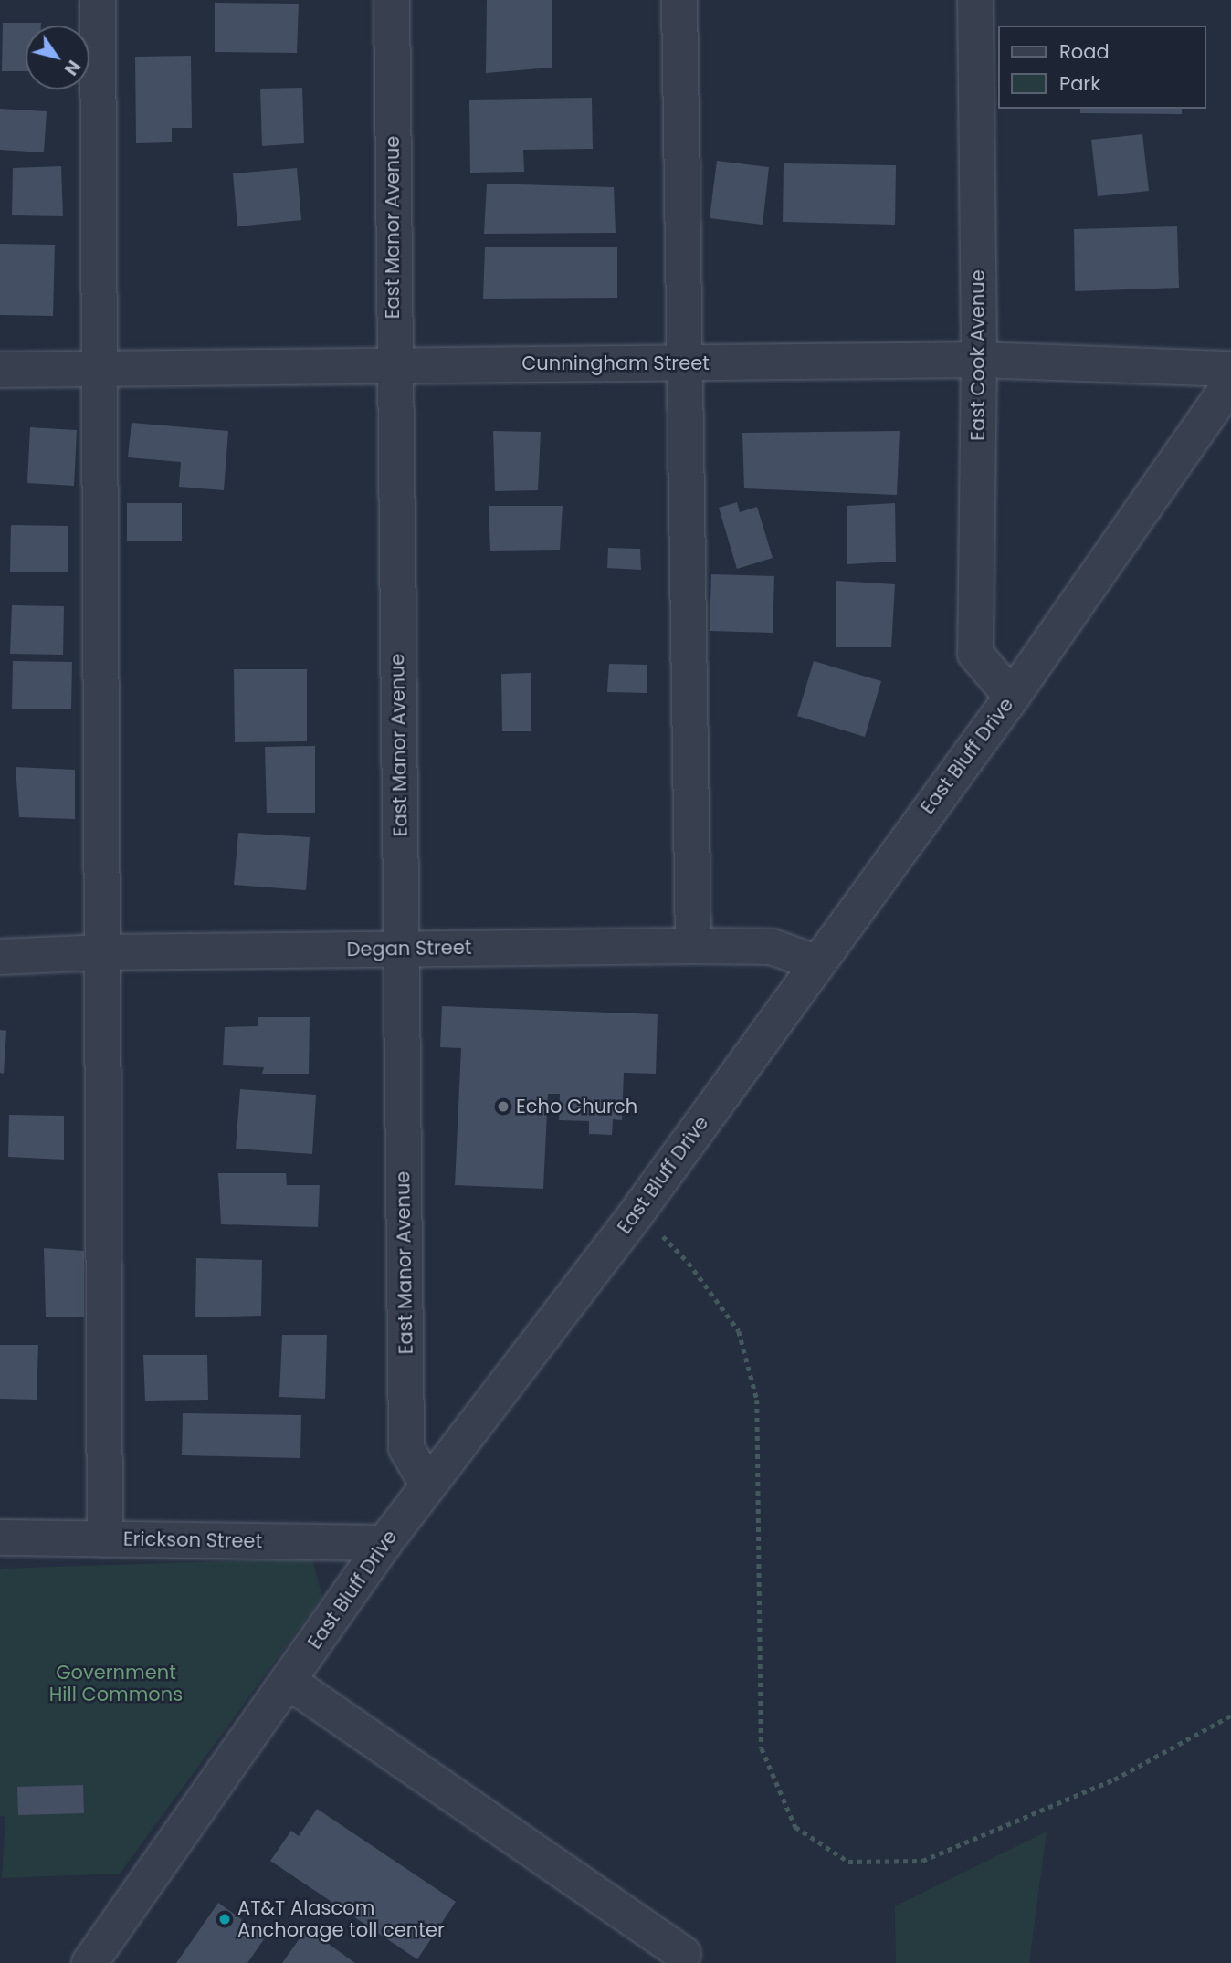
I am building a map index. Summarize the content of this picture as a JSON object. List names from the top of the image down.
{
  "streets": {
    "street": [
      "East Manor Avenue",
      "East Cook Avenue",
      "Cunningham Street",
      "East Bluff Drive",
      "Degan Street",
      "Erickson Street"
    ]
  },
  "crossings": [
    ["East Manor Avenue", "Cunningham Street"],
    ["East Manor Avenue", "East Bluff Drive"],
    ["East Manor Avenue", "Degan Street"],
    ["East Cook Avenue", "Cunningham Street"],
    ["East Cook Avenue", "East Bluff Drive"],
    ["East Bluff Drive", "Degan Street"],
    ["East Bluff Drive", "Erickson Street"]
  ],
  "parks": ["Government Hill Commons"],
  "places": ["Echo Church", "AT&T Alascom Anchorage toll center"],
  "legend": ["Road", "Park"],
  "north": "bottom right"
}
